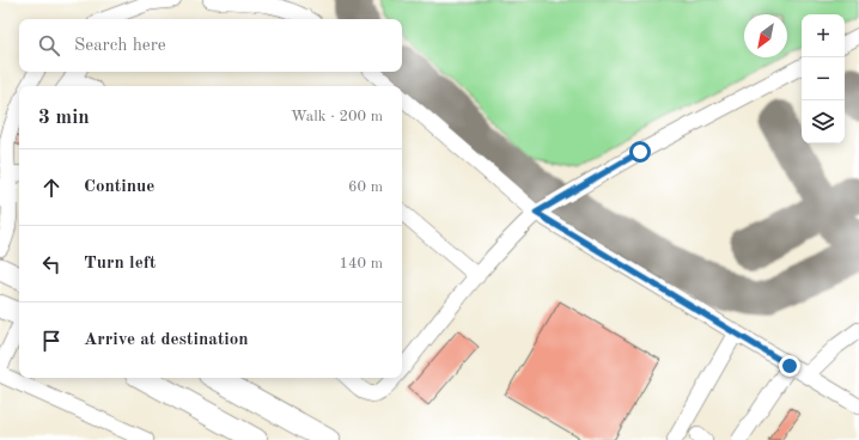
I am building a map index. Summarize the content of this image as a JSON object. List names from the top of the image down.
{
  "north": "bottom left",
  "page": {
    "map_buttons": ["+", "−"],
    "search": "Search here",
    "heading": ["3 min", "Walk · 200 m"],
    "list": [
      ["Continue", "60 m"],
      ["Turn left", "140 m"],
      "Arrive at destination"
    ]
  }
}
